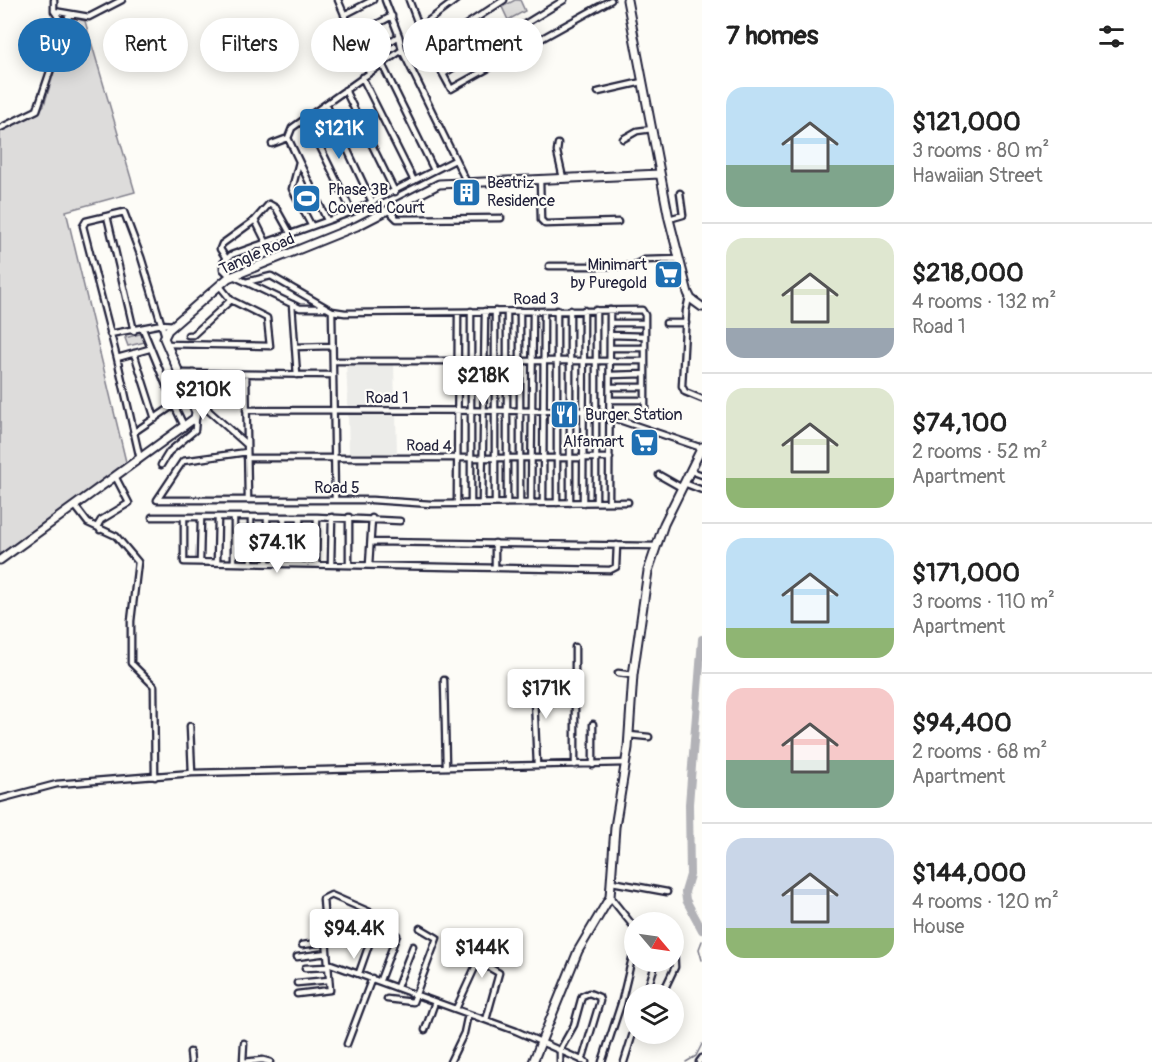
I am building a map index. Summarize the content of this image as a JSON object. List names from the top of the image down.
{
  "streets": {
    "street": [
      "Tangle Road",
      "Road 3",
      "Road 1",
      "Road 4",
      "Road 5"
    ]
  },
  "crossings": [
    ["Road 4", "Road 5"]
  ],
  "places": {
    "building": ["Beatriz Residence"],
    "sports": ["Phase 3B Covered Court"],
    "supermarket": ["Minimart by Puregold", "Alfamart"],
    "restaurant": ["Burger Station"]
  },
  "north": "bottom right",
  "page": {
    "heading": "7 homes",
    "chip": [
      "Buy",
      "Rent",
      "Filters",
      "New",
      "Apartment"
    ],
    "list": [
      {
        "name": "$121,000",
        "note": "3 rooms · 80 m² · Hawaiian Street"
      },
      {
        "name": "$218,000",
        "note": "4 rooms · 132 m² · Road 1"
      },
      {
        "name": "$74,100",
        "note": "2 rooms · 52 m² · Apartment"
      },
      {
        "name": "$171,000",
        "note": "3 rooms · 110 m² · Apartment"
      },
      {
        "name": "$94,400",
        "note": "2 rooms · 68 m² · Apartment"
      },
      {
        "name": "$144,000",
        "note": "4 rooms · 120 m² · House"
      }
    ],
    "price": [
      "$121K",
      "$218K",
      "$210K",
      "$74.1K",
      "$171K",
      "$94.4K",
      "$144K"
    ]
  }
}
